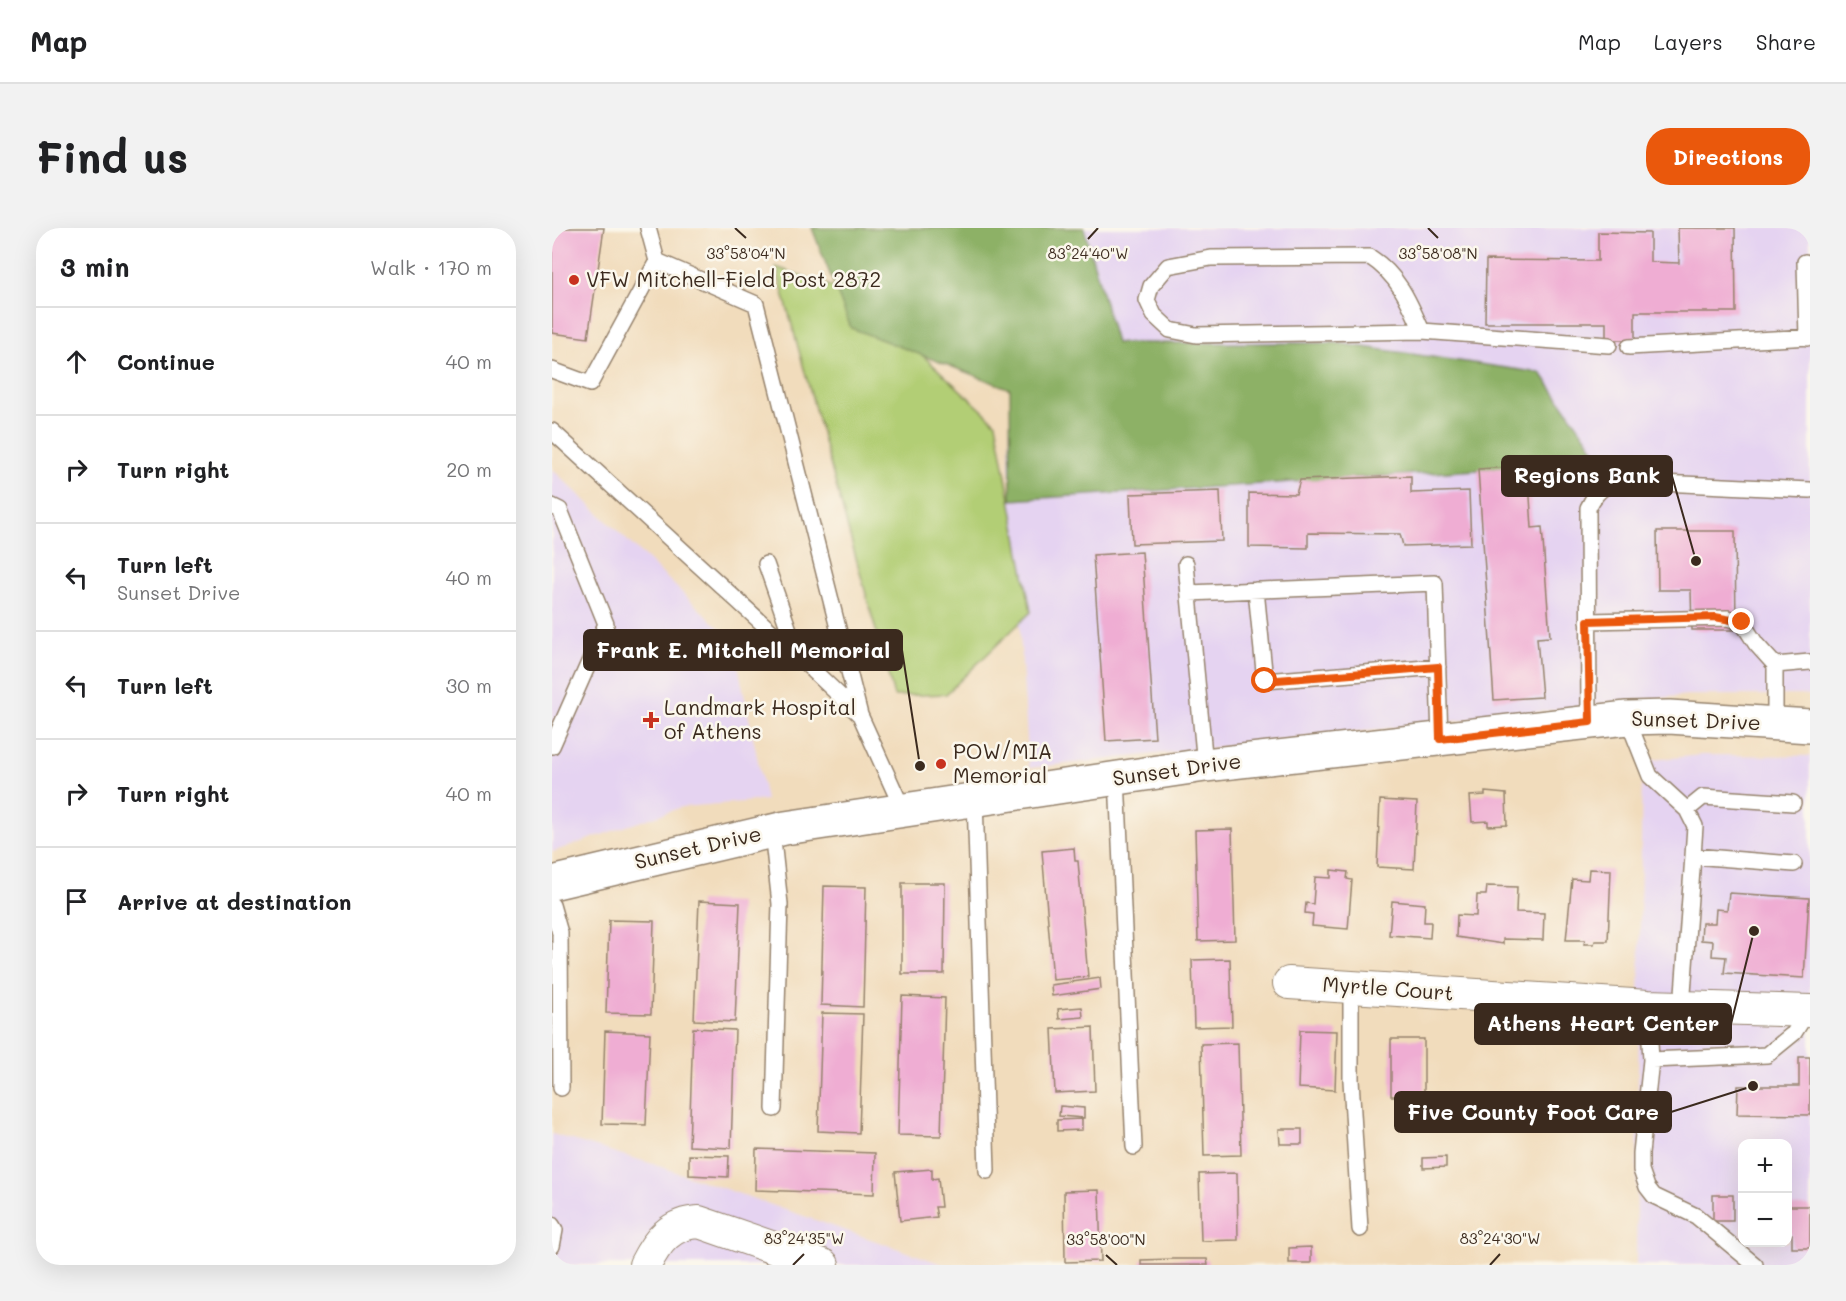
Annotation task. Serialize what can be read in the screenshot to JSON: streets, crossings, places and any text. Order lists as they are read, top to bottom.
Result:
{
  "streets": {
    "street": ["Sunset Drive", "Myrtle Court"]
  },
  "places": {
    "other": [
      "VFW Mitchell-Field Post 2872",
      "Regions Bank",
      "POW/MIA Memorial",
      "Frank E. Mitchell Memorial",
      "Athens Heart Center",
      "Five County Foot Care"
    ],
    "health": ["Landmark Hospital of Athens"]
  },
  "page": {
    "header": "Map",
    "nav": ["Map", "Layers", "Share"],
    "buttons": "Directions",
    "title": "Find us",
    "heading": ["3 min", "Walk · 170 m"],
    "list": [
      ["Continue", "40 m"],
      ["Turn right", "20 m"],
      ["Turn left", "Sunset Drive", "40 m"],
      ["Turn left", "30 m"],
      ["Turn right", "40 m"],
      "Arrive at destination"
    ],
    "map_buttons": ["+", "−"]
  },
  "coordinates": [
    "33°58'04\"N",
    "33°58'08\"N",
    "83°24'40\"W",
    "83°24'35\"W",
    "83°24'30\"W",
    "33°58'00\"N"
  ]
}
